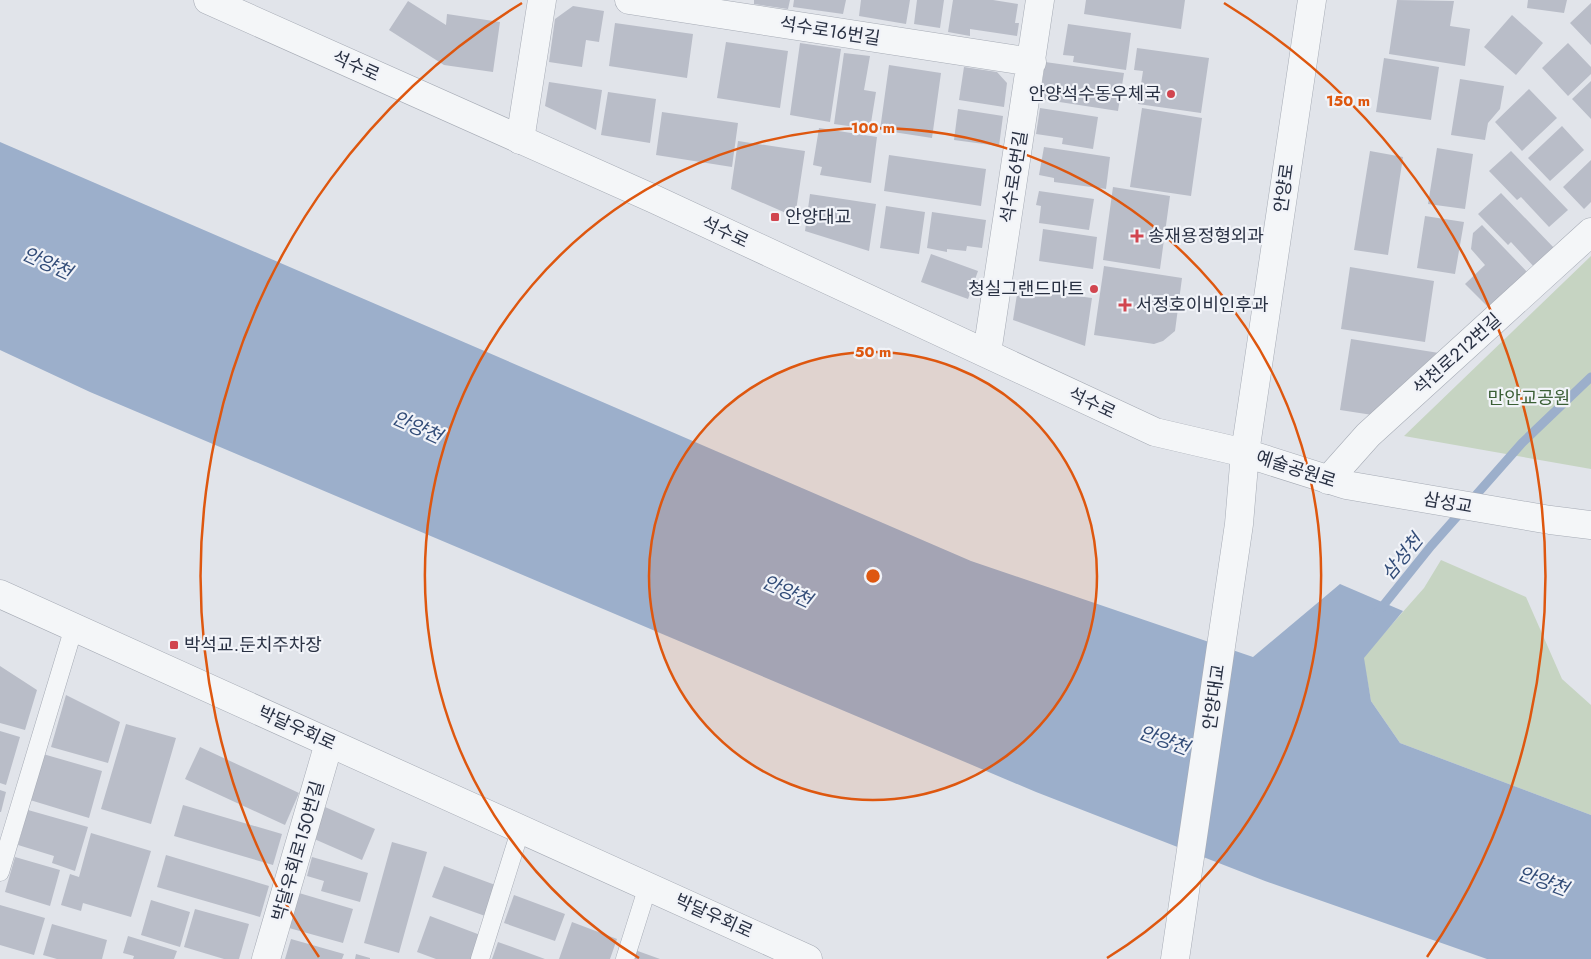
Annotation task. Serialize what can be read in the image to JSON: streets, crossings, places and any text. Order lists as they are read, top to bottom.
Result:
{
  "streets": {
    "street": [
      "석수로16번길",
      "석수로",
      "석수로6번길",
      "안양로",
      "석천로212번길",
      "예술공원로",
      "삼성교",
      "안양대교",
      "박달우회로",
      "박달우회로150번길"
    ]
  },
  "crossings": [
    ["석수로16번길", "석수로6번길"],
    ["석수로", "석수로6번길"],
    ["석수로", "안양로"],
    ["석수로", "예술공원로"],
    ["안양로", "예술공원로"],
    ["안양로", "안양대교"],
    ["석천로212번길", "예술공원로"],
    ["석천로212번길", "삼성교"],
    ["예술공원로", "삼성교"],
    ["박달우회로", "박달우회로150번길"]
  ],
  "water": ["안양천", "삼성천"],
  "parks": ["만안교공원"],
  "places": {
    "other": ["안양석수동우체국", "청실그랜드마트"],
    "transit": ["안양대교", "박석교.둔치주차장"],
    "health": ["송재용정형외과", "서정호이비인후과"]
  },
  "rings": ["150 m", "100 m", "50 m"]
}
